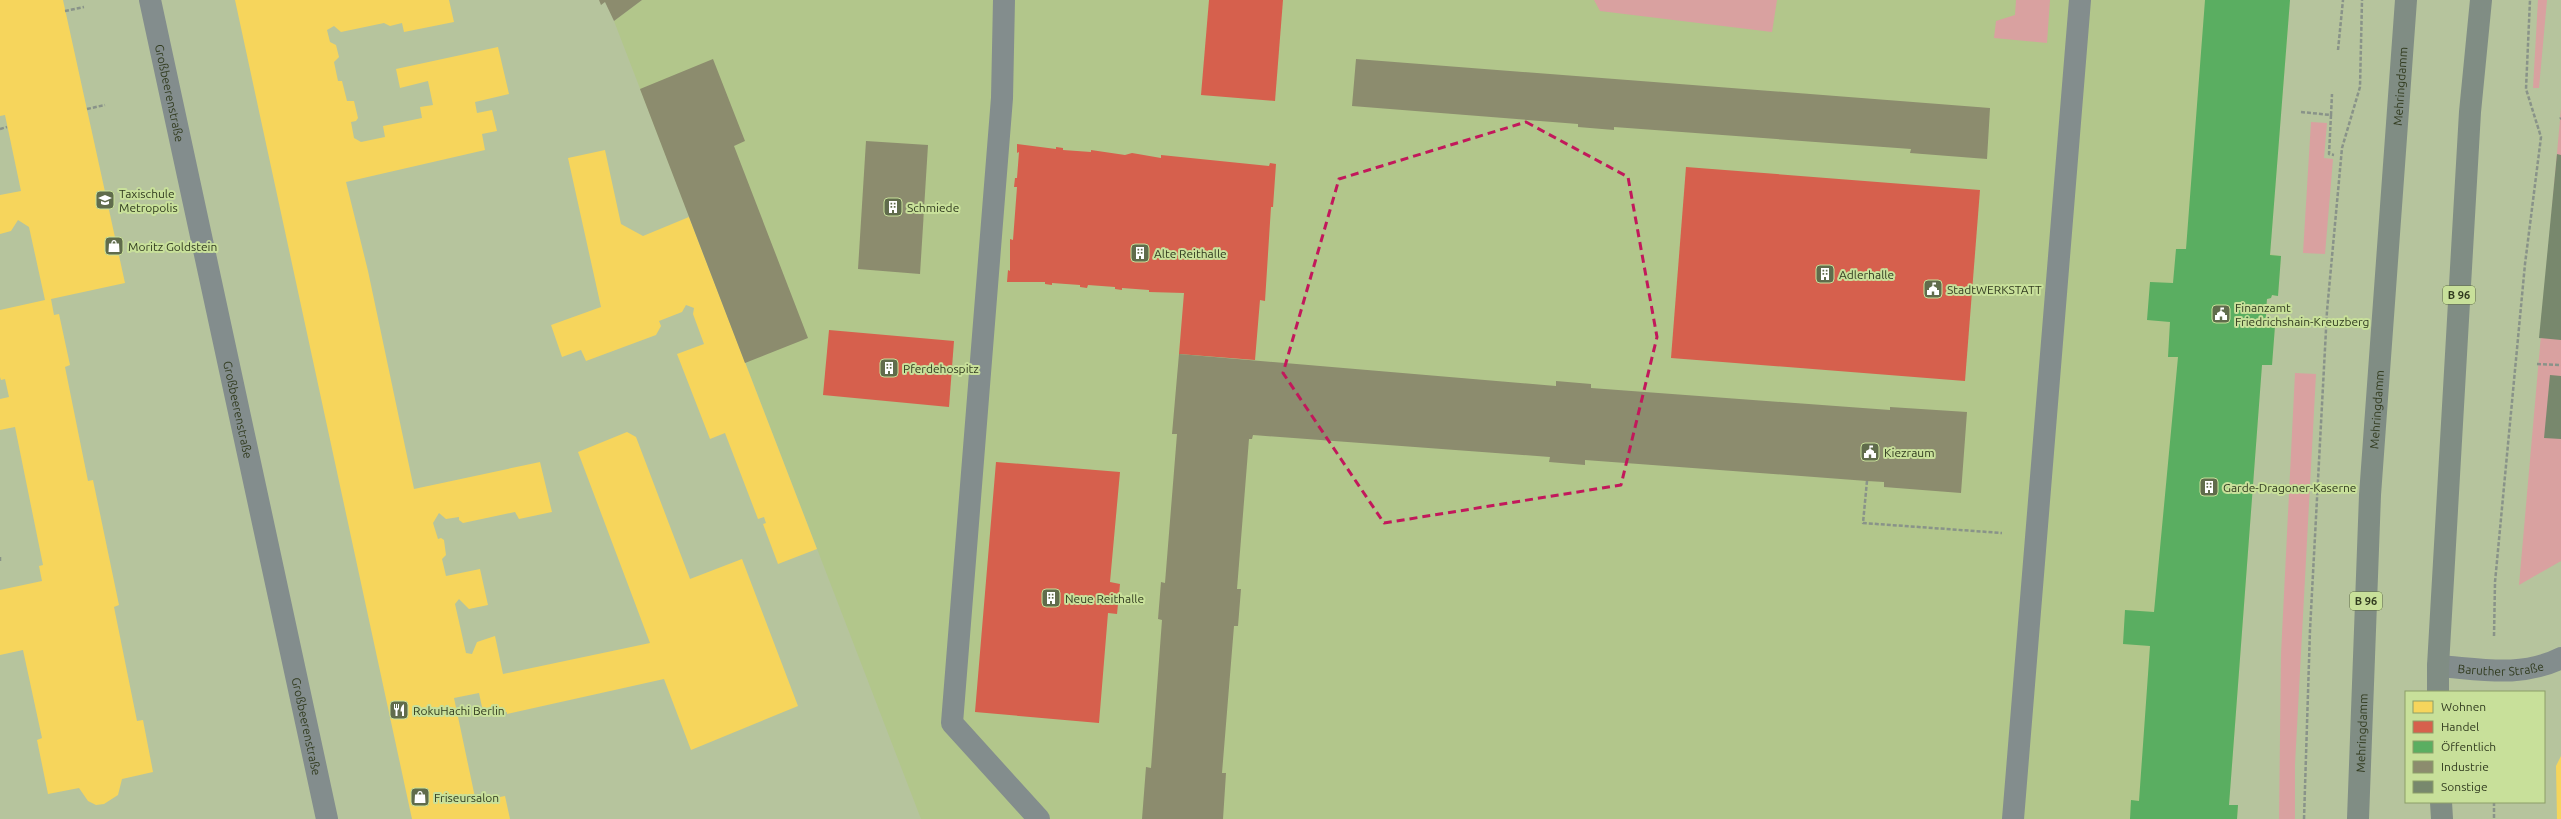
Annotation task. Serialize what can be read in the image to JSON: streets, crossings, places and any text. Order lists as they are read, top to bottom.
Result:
{
  "streets": {
    "main road": ["Mehringdamm", "B 96"],
    "street": ["Großbeerenstraße", "Baruther Straße"]
  },
  "crossings": [
    ["B 96", "Baruther Straße"]
  ],
  "places": {
    "school or university": ["Taxischule Metropolis"],
    "building": [
      "Schmiede",
      "Alte Reithalle",
      "Adlerhalle",
      "Pferdehospitz",
      "Garde-Dragoner-Kaserne",
      "Neue Reithalle"
    ],
    "shop": ["Moritz Goldstein", "Friseursalon"],
    "public building": ["StadtWERKSTATT", "Finanzamt Friedrichshain-Kreuzberg", "Kiezraum"],
    "restaurant": ["RokuHachi Berlin"]
  },
  "legend": [
    "Wohnen",
    "Handel",
    "Öffentlich",
    "Industrie",
    "Sonstige"
  ]
}
